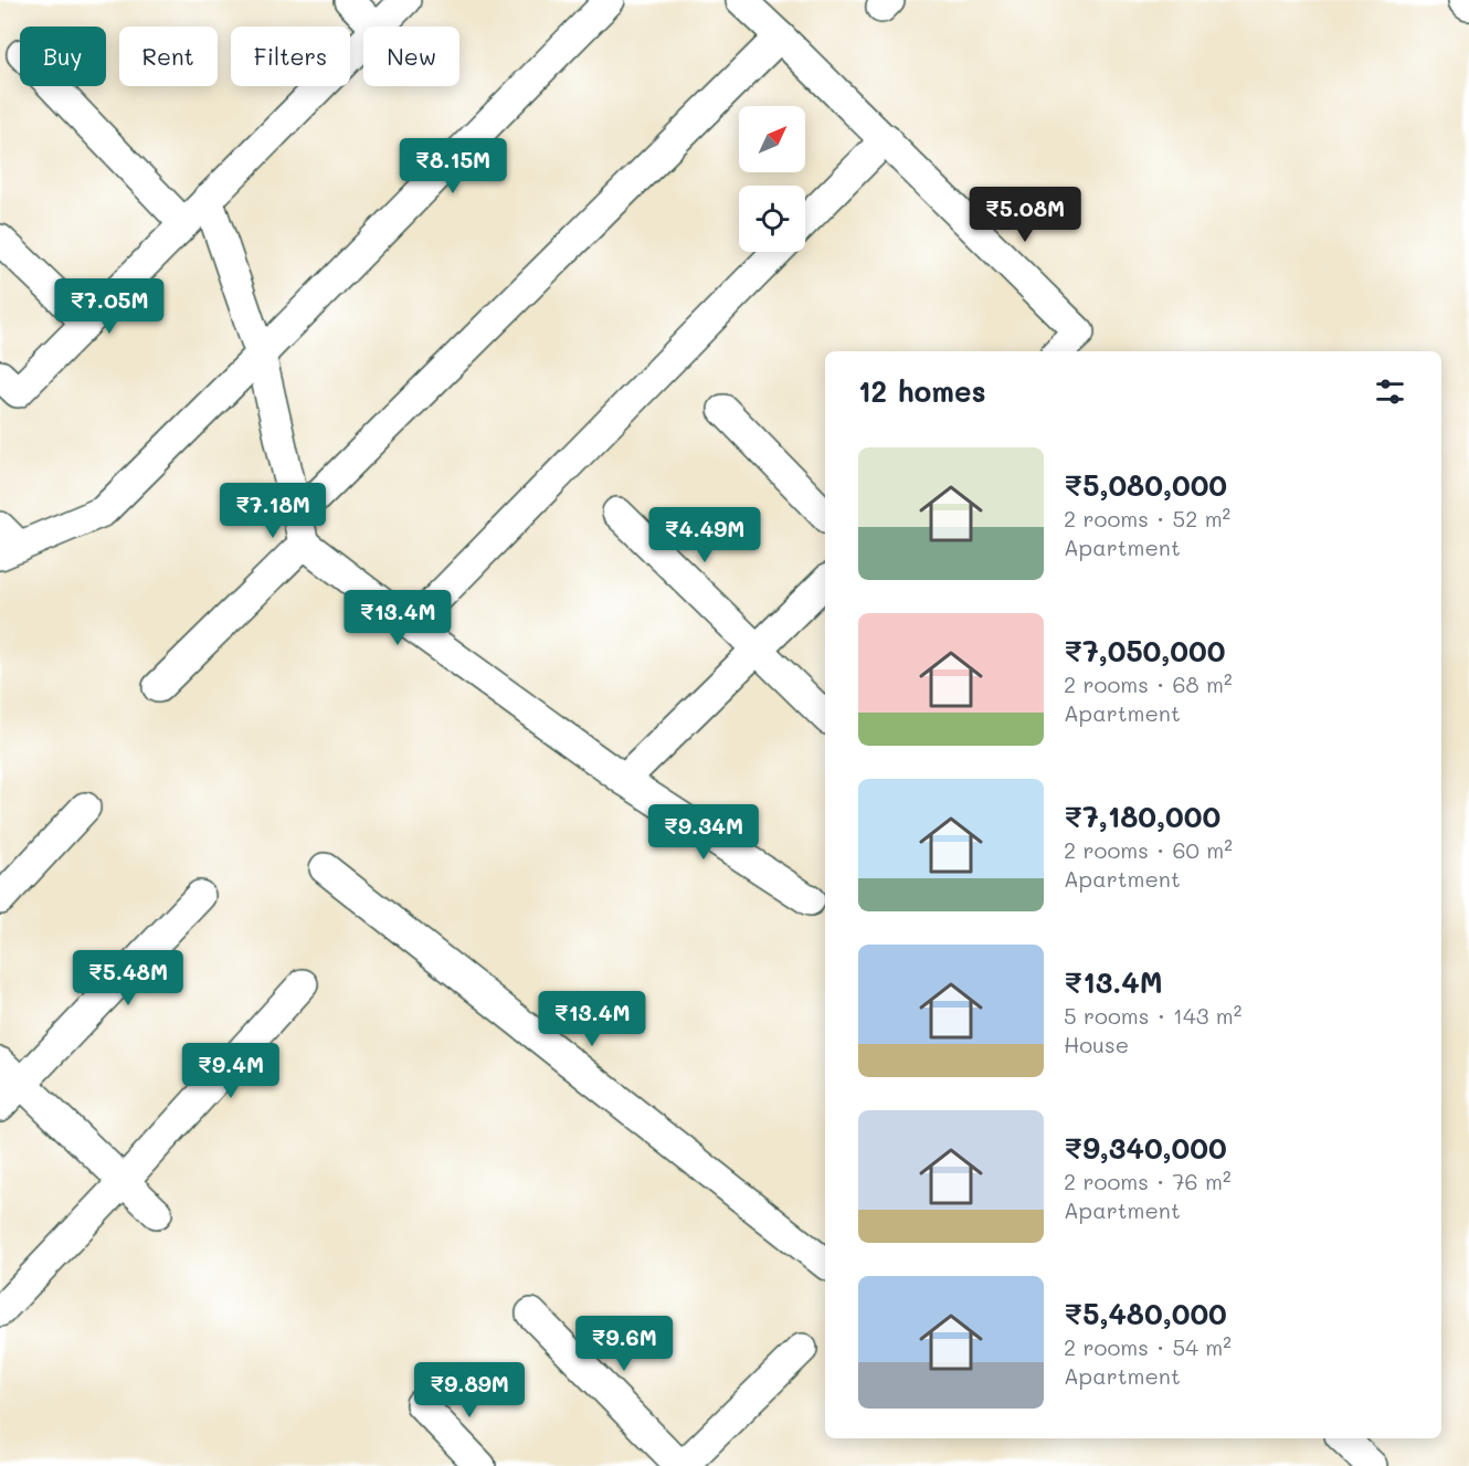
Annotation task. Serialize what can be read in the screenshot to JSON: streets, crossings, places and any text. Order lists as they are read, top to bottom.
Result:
{
  "north": "top right",
  "page": {
    "chip": [
      "Buy",
      "Rent",
      "Filters",
      "New"
    ],
    "price": [
      "₹8.15M",
      "₹5.08M",
      "₹7.05M",
      "₹7.18M",
      "₹4.49M",
      "₹13.4M",
      "₹9.34M",
      "₹5.48M",
      "₹13.4M",
      "₹9.4M",
      "₹9.6M",
      "₹9.89M"
    ],
    "heading": "12 homes",
    "list": [
      {
        "name": "₹5,080,000",
        "note": "2 rooms · 52 m² · Apartment"
      },
      {
        "name": "₹7,050,000",
        "note": "2 rooms · 68 m² · Apartment"
      },
      {
        "name": "₹7,180,000",
        "note": "2 rooms · 60 m² · Apartment"
      },
      {
        "name": "₹13.4M",
        "note": "5 rooms · 143 m² · House"
      },
      {
        "name": "₹9,340,000",
        "note": "2 rooms · 76 m² · Apartment"
      },
      {
        "name": "₹5,480,000",
        "note": "2 rooms · 54 m² · Apartment"
      }
    ]
  }
}
